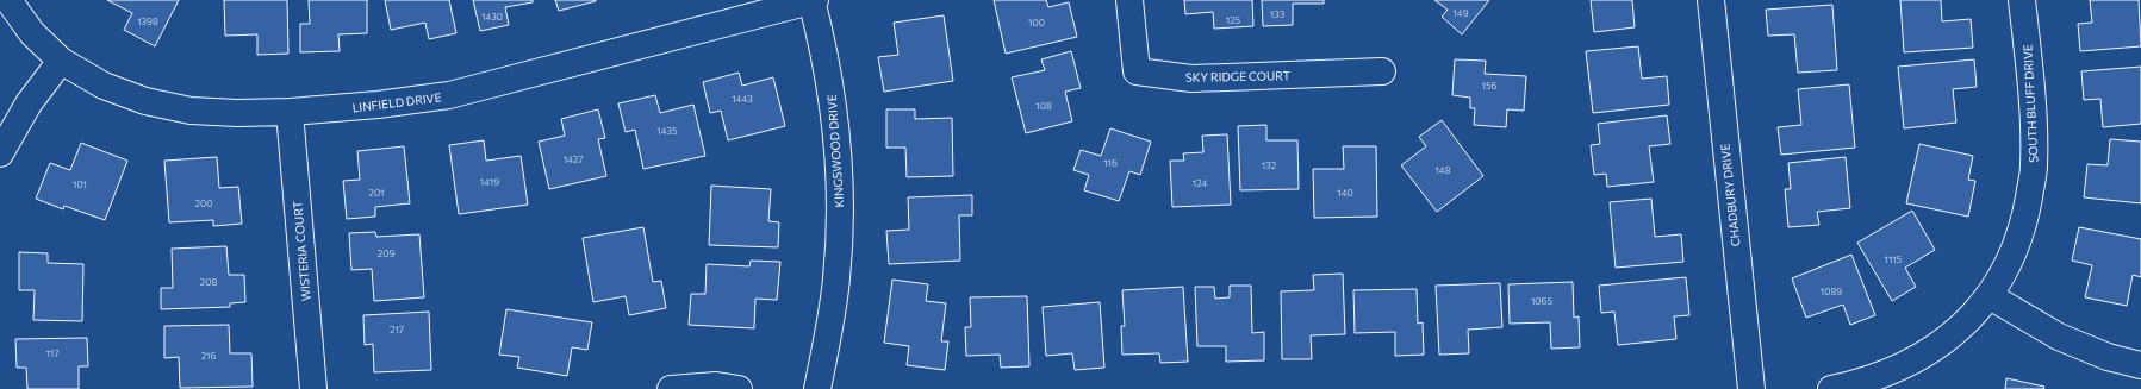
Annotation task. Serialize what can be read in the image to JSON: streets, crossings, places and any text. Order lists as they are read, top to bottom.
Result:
{
  "streets": {
    "street": [
      "SKY RIDGE COURT",
      "LINFIELD DRIVE",
      "SOUTH BLUFF DRIVE",
      "KINGSWOOD DRIVE",
      "CHADBURY DRIVE",
      "WISTERIA COURT"
    ]
  },
  "crossings": [
    ["LINFIELD DRIVE", "KINGSWOOD DRIVE"],
    ["LINFIELD DRIVE", "WISTERIA COURT"]
  ],
  "house_numbers": [
    "149",
    "133",
    "1430",
    "125",
    "1398",
    "100",
    "156",
    "1443",
    "108",
    "1435",
    "1427",
    "116",
    "132",
    "148",
    "1419",
    "124",
    "101",
    "201",
    "140",
    "200",
    "209",
    "1115",
    "208",
    "1089",
    "1065",
    "217",
    "117",
    "216"
  ]
}
